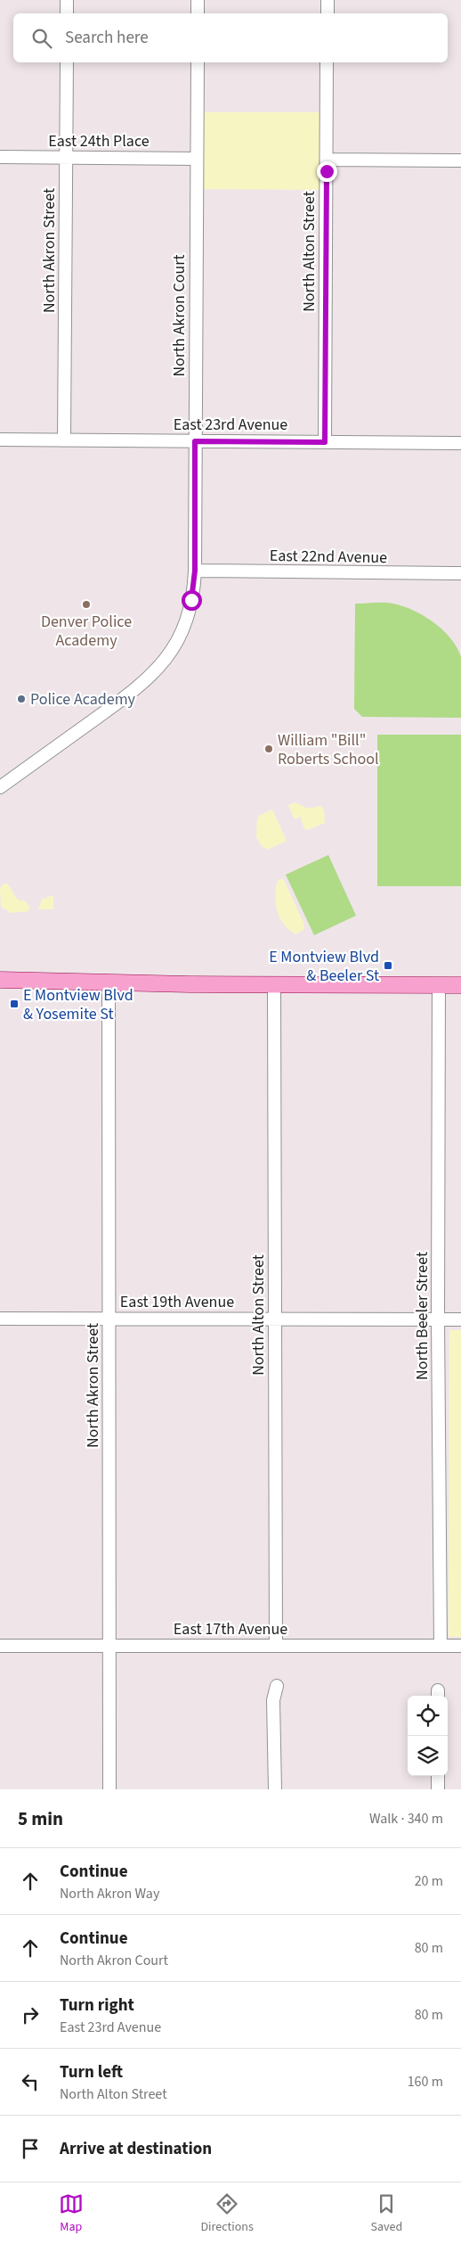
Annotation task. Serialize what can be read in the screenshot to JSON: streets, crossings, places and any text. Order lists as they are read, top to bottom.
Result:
{
  "streets": {
    "street": [
      "East 24th Place",
      "North Akron Street",
      "North Alton Street",
      "North Akron Court",
      "East 23rd Avenue",
      "East 22nd Avenue",
      "East 19th Avenue",
      "North Beeler Street",
      "East 17th Avenue"
    ]
  },
  "crossings": [
    ["East 24th Place", "North Akron Street"],
    ["East 24th Place", "North Akron Court"],
    ["North Akron Street", "East 23rd Avenue"],
    ["North Akron Street", "East 19th Avenue"],
    ["North Akron Street", "East 17th Avenue"],
    ["North Alton Street", "East 23rd Avenue"],
    ["North Alton Street", "East 19th Avenue"],
    ["North Alton Street", "East 17th Avenue"],
    ["North Akron Court", "East 23rd Avenue"],
    ["North Akron Court", "East 22nd Avenue"],
    ["East 19th Avenue", "North Beeler Street"],
    ["North Beeler Street", "East 17th Avenue"]
  ],
  "places": {
    "other": ["Denver Police Academy", "Police Academy", "William \"Bill\" Roberts School"],
    "transit": ["E Montview Blvd & Beeler St", "E Montview Blvd & Yosemite St"]
  },
  "page": {
    "search": "Search here",
    "heading": ["5 min", "Walk · 340 m"],
    "list": [
      ["Continue", "North Akron Way", "20 m"],
      ["Continue", "North Akron Court", "80 m"],
      ["Turn right", "East 23rd Avenue", "80 m"],
      ["Turn left", "North Alton Street", "160 m"],
      "Arrive at destination"
    ],
    "nav": ["Map", "Directions", "Saved"]
  }
}
